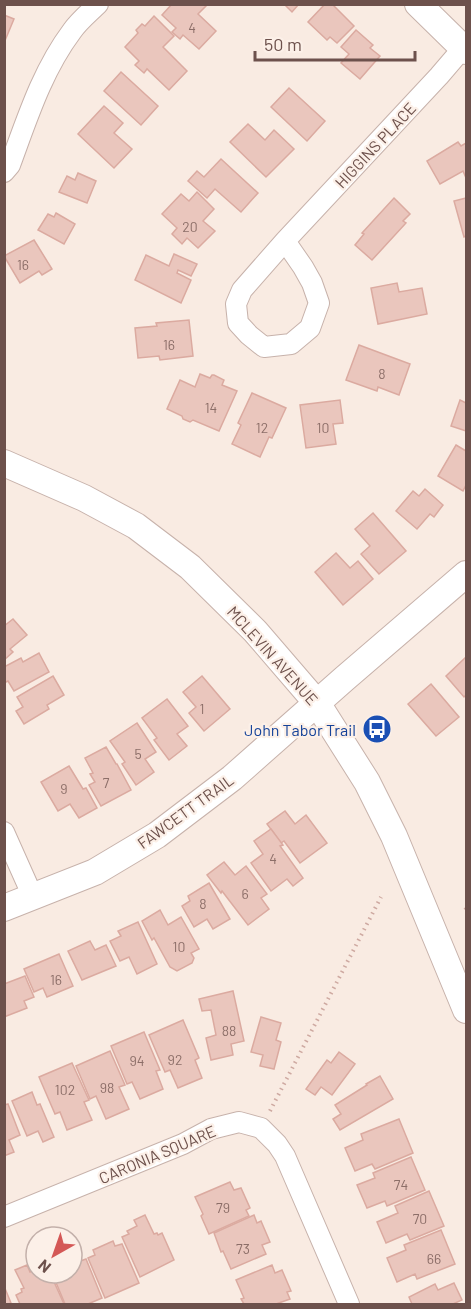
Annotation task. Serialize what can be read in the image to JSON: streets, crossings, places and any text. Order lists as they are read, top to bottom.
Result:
{
  "streets": {
    "street": [
      "HIGGINS PLACE",
      "MCLEVIN AVENUE",
      "FAWCETT TRAIL",
      "CARONIA SQUARE"
    ]
  },
  "crossings": [
    ["MCLEVIN AVENUE", "FAWCETT TRAIL"]
  ],
  "places": {
    "bus stop": ["John Tabor Trail"]
  },
  "house_numbers": [
    "4",
    "20",
    "16",
    "16",
    "8",
    "14",
    "12",
    "10",
    "1",
    "5",
    "7",
    "9",
    "4",
    "6",
    "8",
    "10",
    "16",
    "88",
    "92",
    "94",
    "98",
    "102",
    "74",
    "79",
    "70",
    "73",
    "66"
  ],
  "scale_bar": "50 m",
  "north": "bottom left"
}
